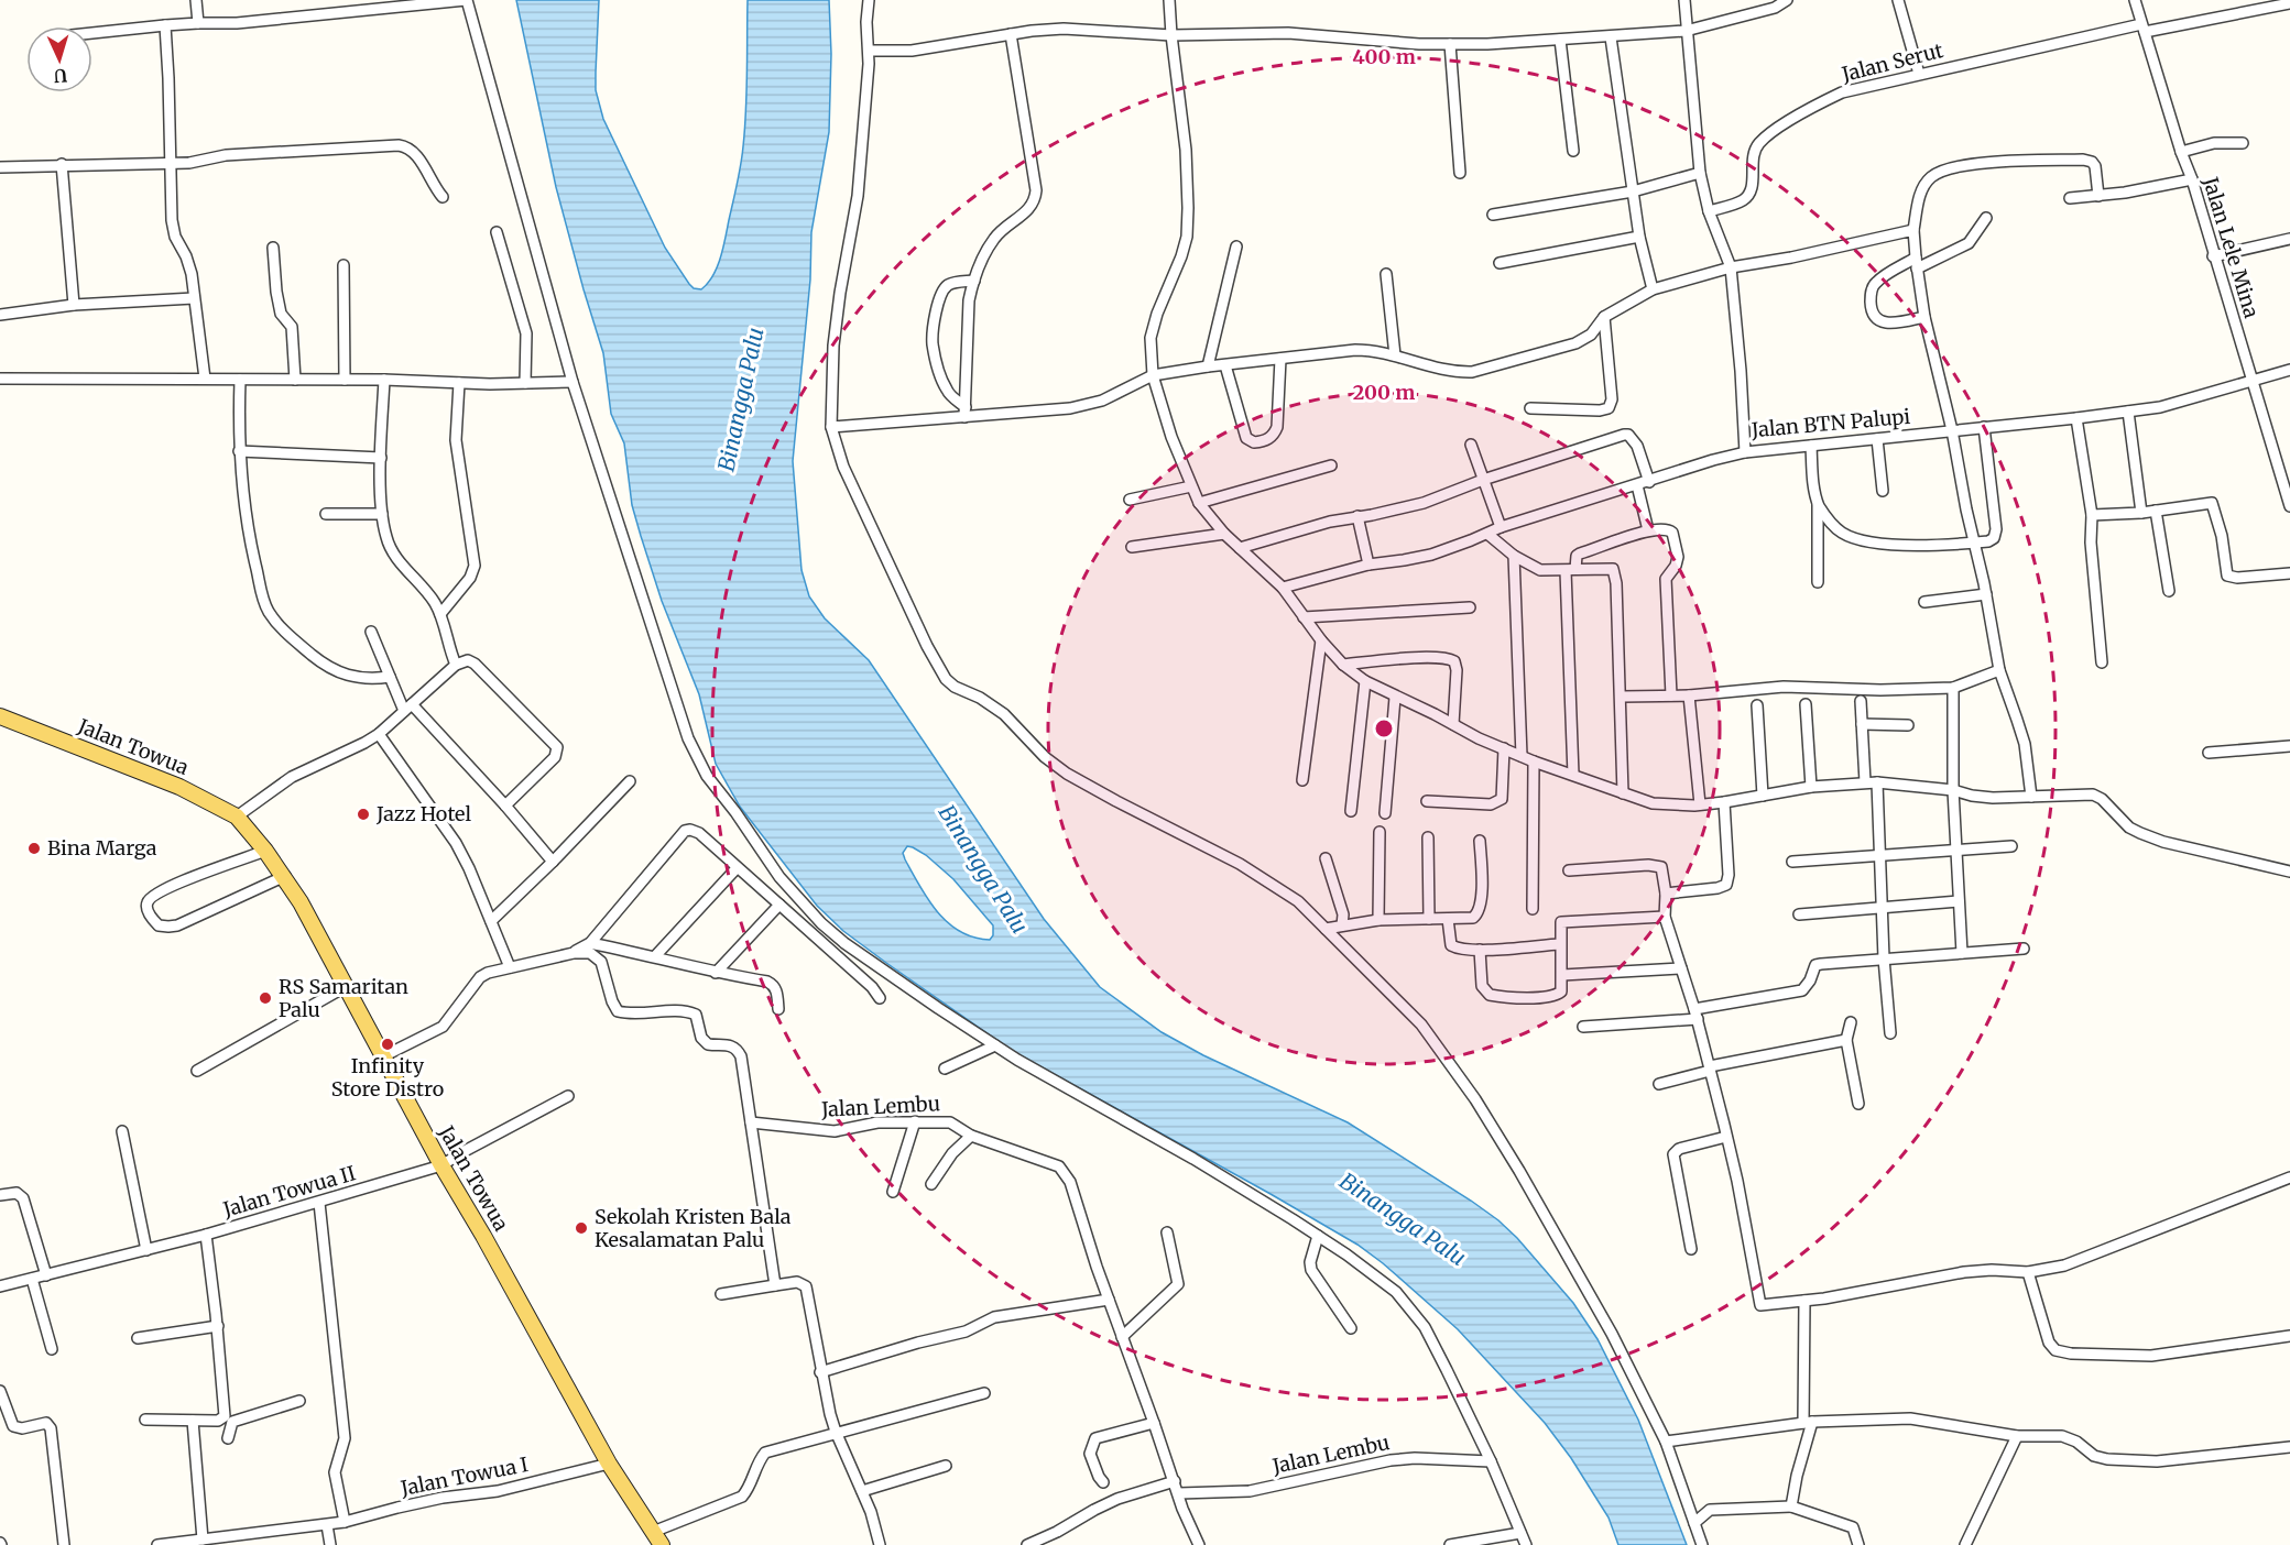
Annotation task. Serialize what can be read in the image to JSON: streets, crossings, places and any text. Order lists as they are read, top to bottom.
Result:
{
  "streets": {
    "main road": ["Jalan Towua"],
    "street": [
      "Jalan Serut",
      "Jalan Lele Mina",
      "Jalan BTN Palupi",
      "Jalan Lembu",
      "Jalan Towua II",
      "Jalan Towua I"
    ]
  },
  "crossings": [
    ["Jalan Serut", "Jalan Lele Mina"],
    ["Jalan Serut", "Jalan BTN Palupi"],
    ["Jalan Lele Mina", "Jalan BTN Palupi"],
    ["Jalan Towua", "Jalan Towua II"],
    ["Jalan Towua", "Jalan Towua I"]
  ],
  "water": ["Binangga Palu"],
  "places": [
    "Jazz Hotel",
    "Bina Marga",
    "RS Samaritan Palu",
    "Infinity Store Distro",
    "Sekolah Kristen Bala Kesalamatan Palu"
  ],
  "north": "bottom",
  "rings": ["400 m", "200 m"]
}
